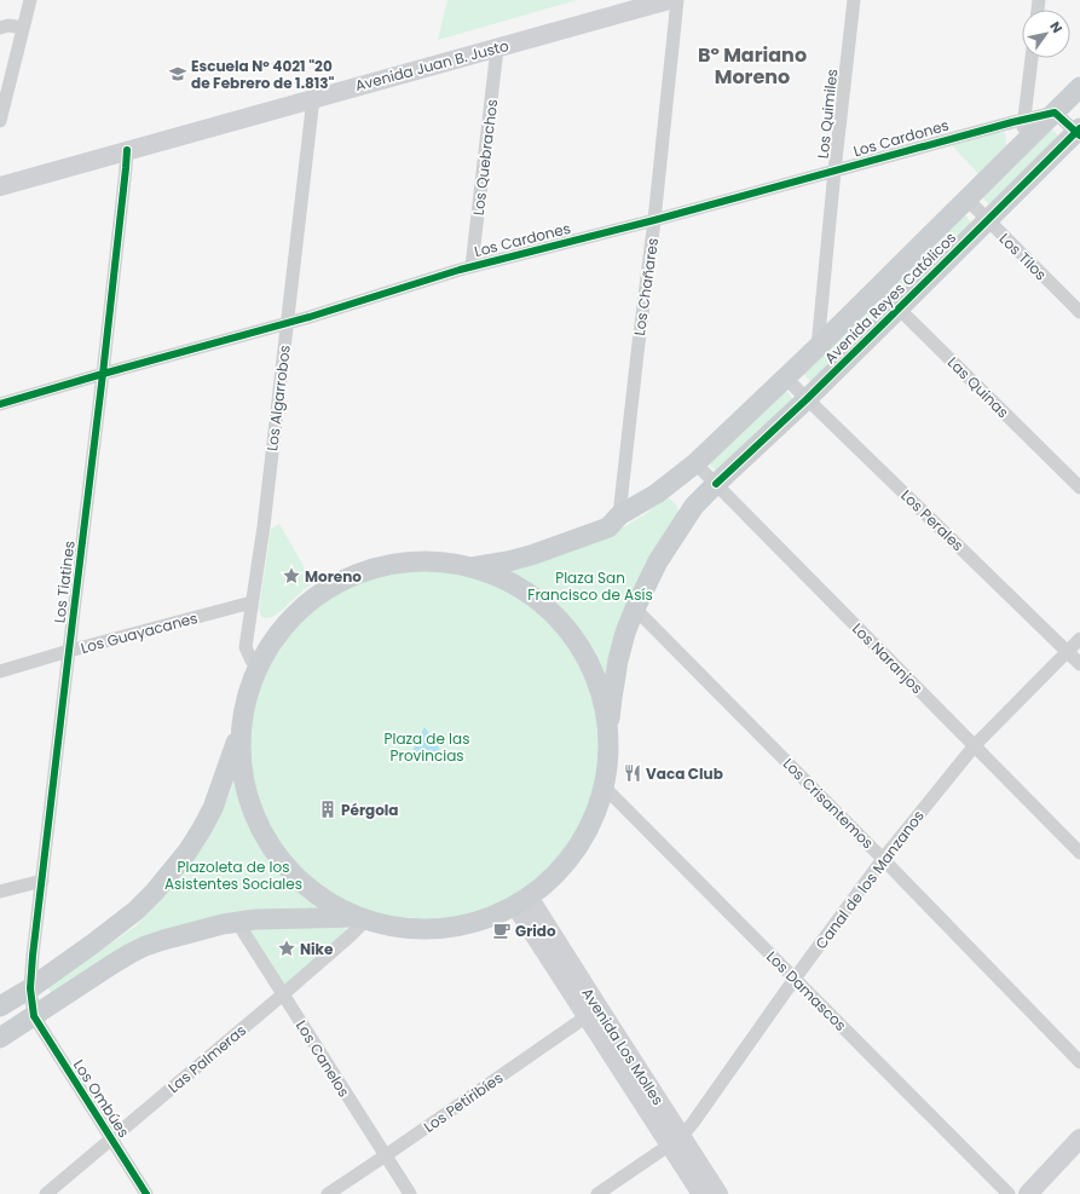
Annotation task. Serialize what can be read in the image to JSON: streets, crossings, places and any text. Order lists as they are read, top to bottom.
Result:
{
  "streets": {
    "main road": ["Avenida Reyes Católicos"],
    "street": [
      "Avenida Juan B. Justo",
      "Los Quimiles",
      "Los Cardones",
      "Los Quebrachos",
      "Los Tilos",
      "Los Chañares",
      "Las Quinas",
      "Los Algarrobos",
      "Los Perales",
      "Los Tiatines",
      "Los Guayacanes",
      "Los Naranjos",
      "Los Crisantemos",
      "Canal de los Manzanos",
      "Los Damascos",
      "Avenida Los Molles",
      "Las Palmeras",
      "Los Canelos",
      "Los Ombúes",
      "Los Petiribíes"
    ]
  },
  "crossings": [
    ["Avenida Juan B. Justo", "Los Quebrachos"],
    ["Avenida Juan B. Justo", "Los Algarrobos"],
    ["Avenida Juan B. Justo", "Los Tiatines"],
    ["Los Quimiles", "Los Cardones"],
    ["Los Quimiles", "Avenida Reyes Católicos"],
    ["Los Cardones", "Los Quebrachos"],
    ["Los Cardones", "Los Chañares"],
    ["Los Cardones", "Avenida Reyes Católicos"],
    ["Los Cardones", "Los Algarrobos"],
    ["Los Cardones", "Los Tiatines"],
    ["Los Tilos", "Avenida Reyes Católicos"],
    ["Los Chañares", "Avenida Reyes Católicos"],
    ["Avenida Reyes Católicos", "Las Quinas"],
    ["Avenida Reyes Católicos", "Los Algarrobos"],
    ["Avenida Reyes Católicos", "Los Perales"],
    ["Avenida Reyes Católicos", "Los Naranjos"],
    ["Avenida Reyes Católicos", "Los Crisantemos"],
    ["Avenida Reyes Católicos", "Los Damascos"],
    ["Avenida Reyes Católicos", "Avenida Los Molles"],
    ["Avenida Reyes Católicos", "Las Palmeras"],
    ["Los Algarrobos", "Los Guayacanes"],
    ["Los Perales", "Canal de los Manzanos"],
    ["Los Tiatines", "Los Guayacanes"],
    ["Los Tiatines", "Los Ombúes"],
    ["Los Naranjos", "Canal de los Manzanos"],
    ["Los Crisantemos", "Canal de los Manzanos"],
    ["Canal de los Manzanos", "Los Damascos"],
    ["Canal de los Manzanos", "Avenida Los Molles"],
    ["Avenida Los Molles", "Los Petiribíes"],
    ["Las Palmeras", "Los Canelos"],
    ["Las Palmeras", "Los Ombúes"],
    ["Los Canelos", "Los Petiribíes"]
  ],
  "districts": ["Bº Mariano Moreno"],
  "parks": ["Plaza San Francisco de Asís", "Plaza de las Provincias", "Plazoleta de los Asistentes Sociales"],
  "places": {
    "school or university": ["Escuela N° 4021 \"20 de Febrero de 1.813\""],
    "place": ["Moreno", "Nike"],
    "restaurant": ["Vaca Club"],
    "building": ["Pérgola"],
    "cafe": ["Grido"]
  },
  "north": "top right"
}
